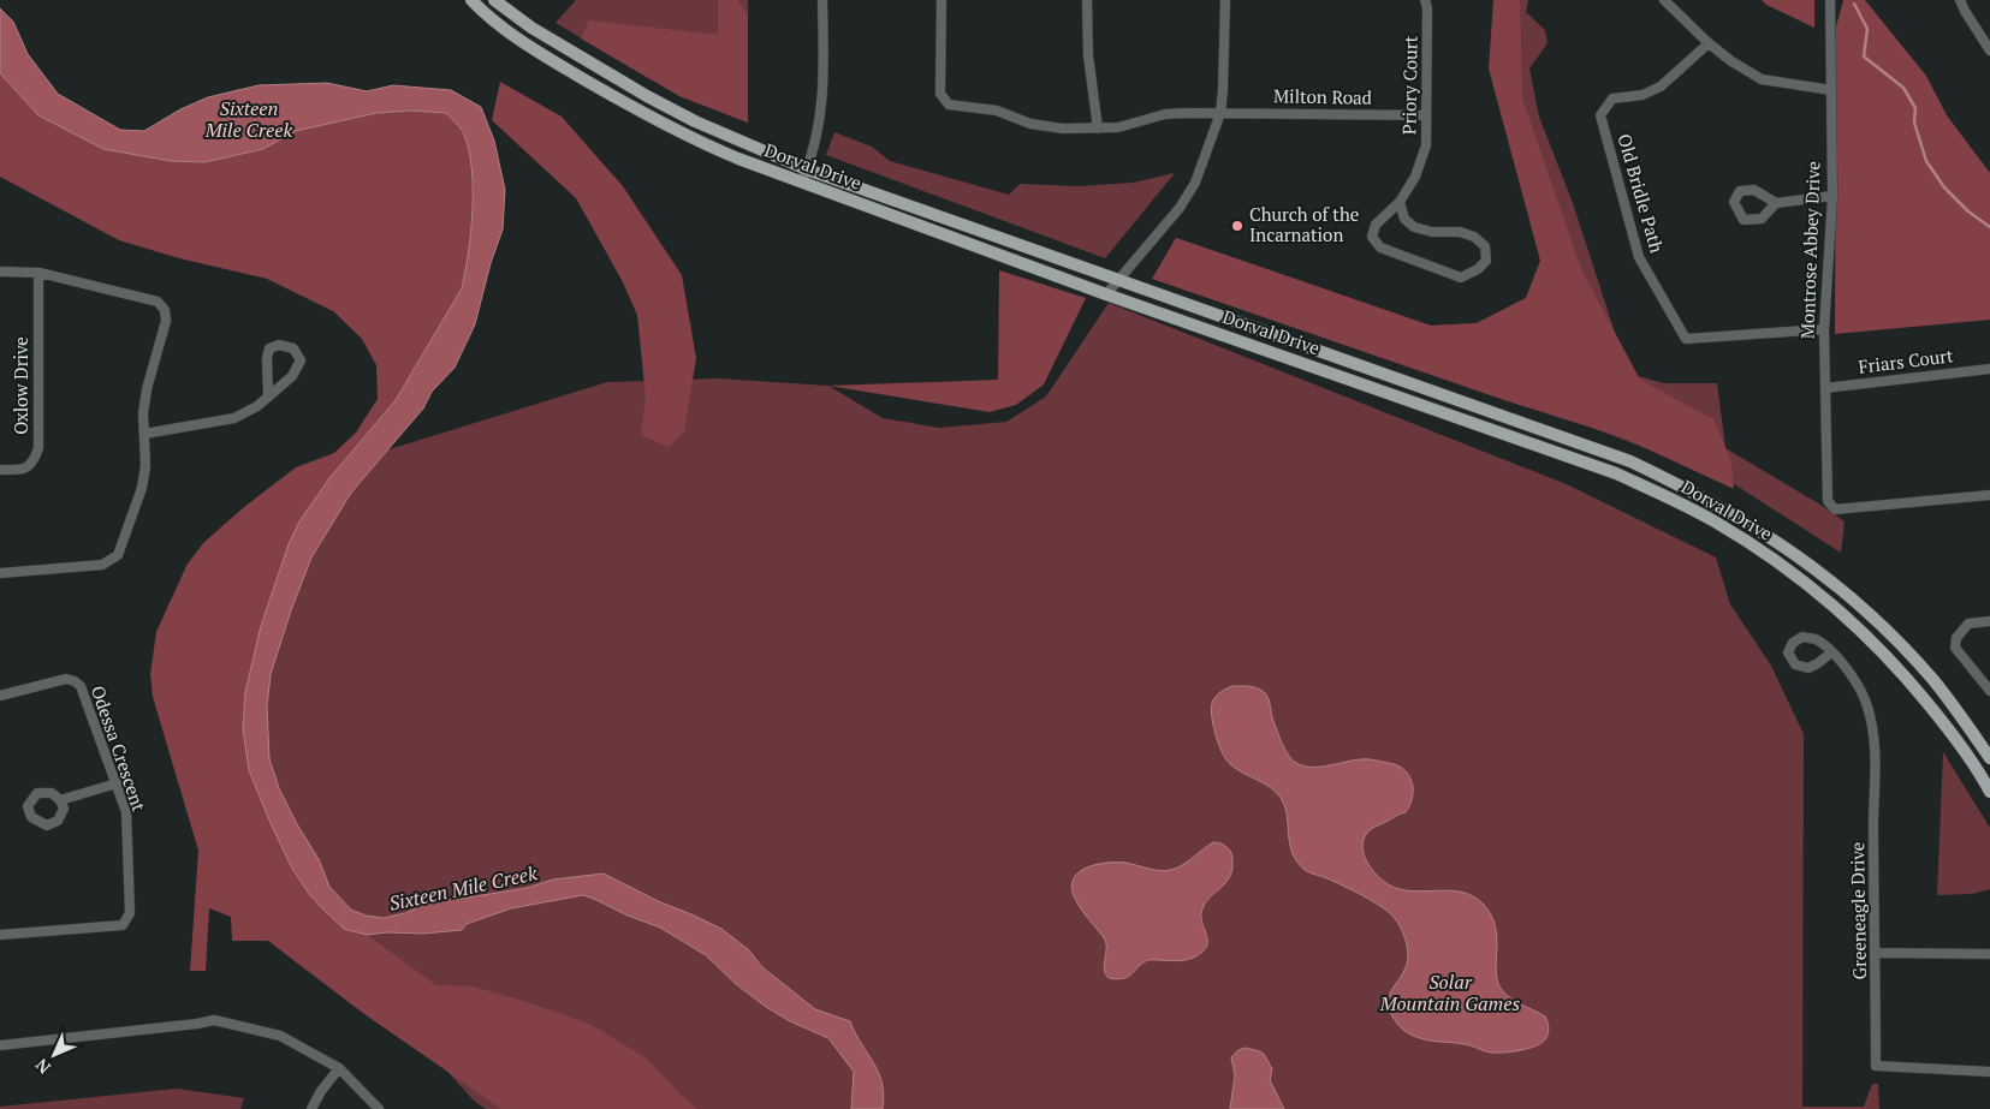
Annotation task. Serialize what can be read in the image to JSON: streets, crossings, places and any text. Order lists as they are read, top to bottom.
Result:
{
  "streets": {
    "main road": ["Dorval Drive"],
    "street": [
      "Priory Court",
      "Milton Road",
      "Old Bridle Path",
      "Montrose Abbey Drive",
      "Friars Court",
      "Oxlow Drive",
      "Odessa Crescent",
      "Greeneagle Drive"
    ]
  },
  "crossings": [
    ["Priory Court", "Milton Road"],
    ["Old Bridle Path", "Montrose Abbey Drive"],
    ["Montrose Abbey Drive", "Friars Court"]
  ],
  "water": ["Sixteen Mile Creek", "Solar Mountain Games"],
  "places": ["Church of the Incarnation"],
  "north": "bottom left"
}
